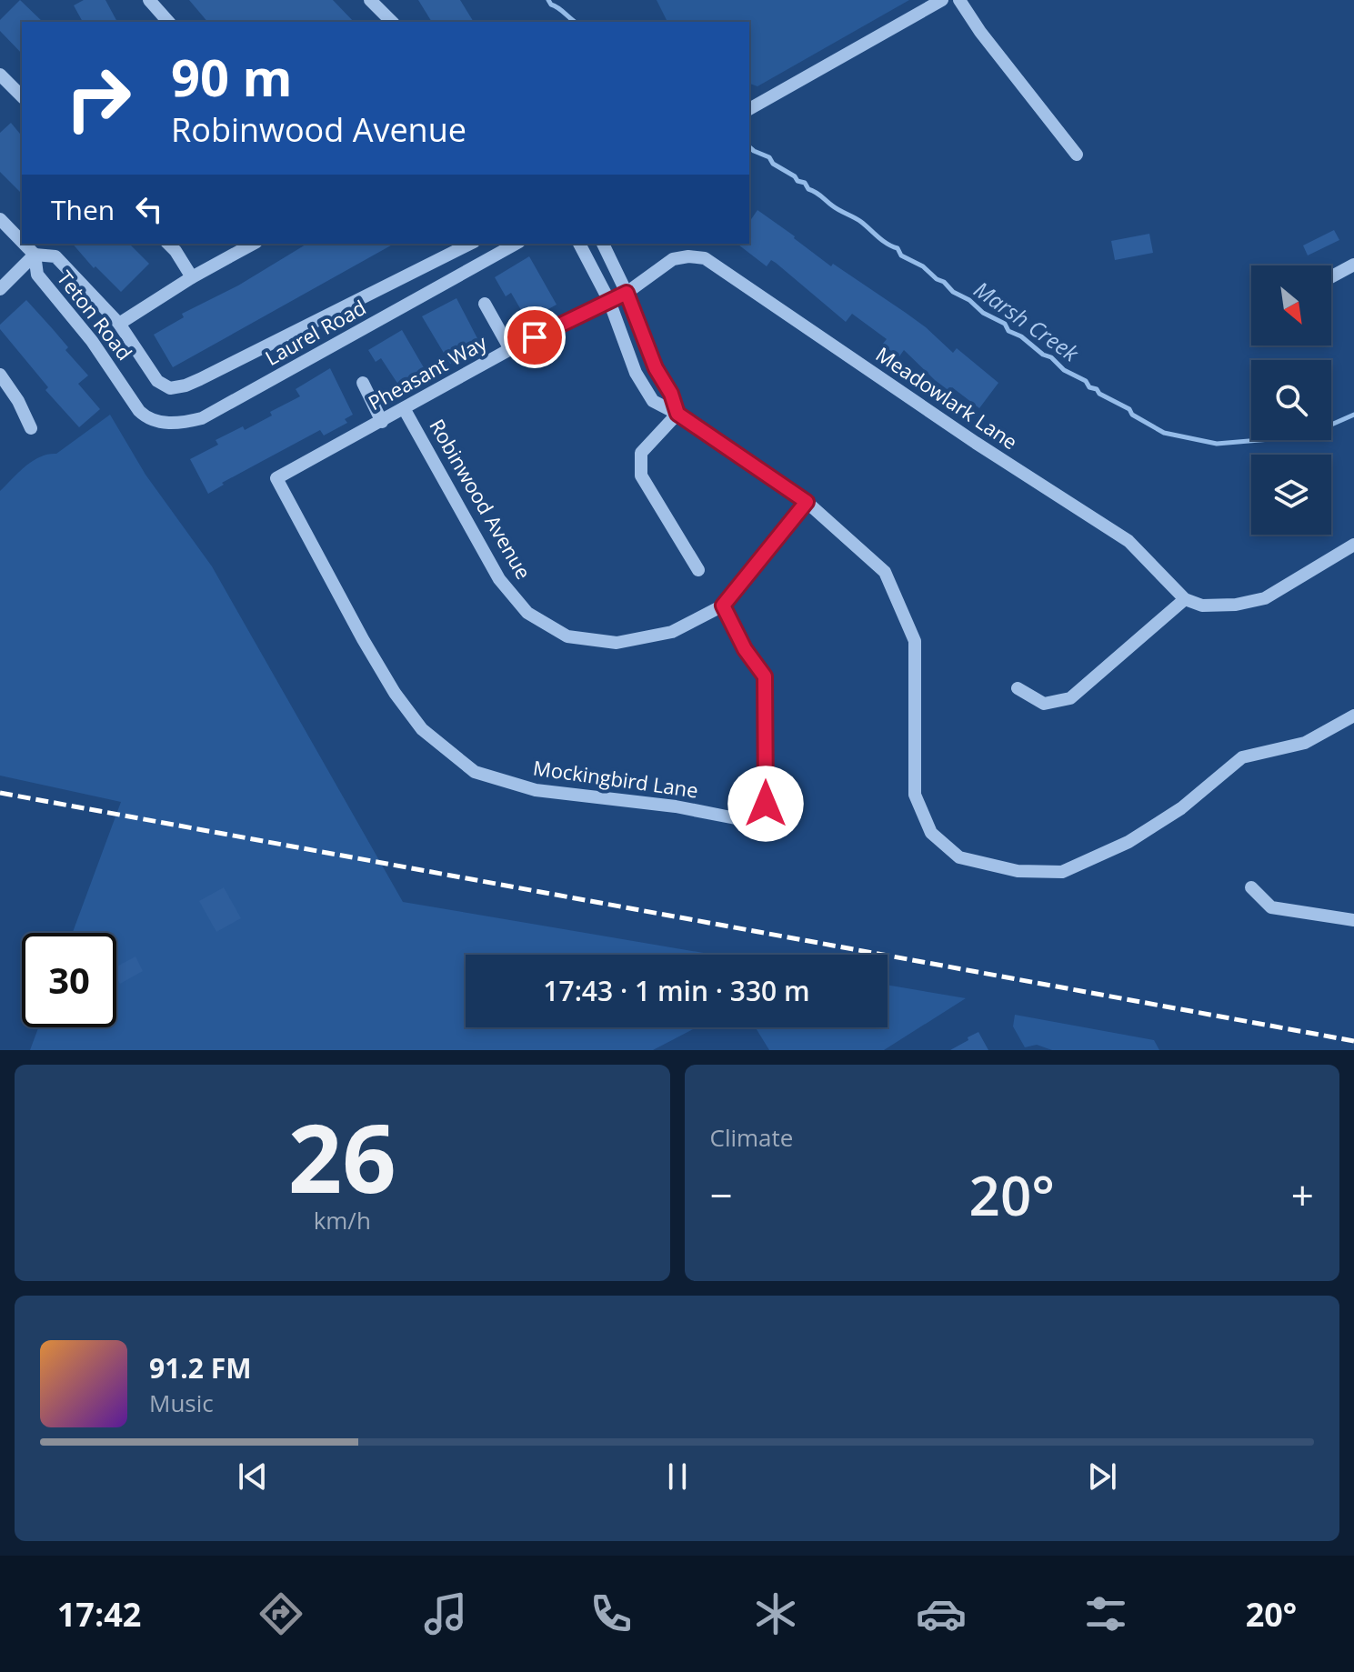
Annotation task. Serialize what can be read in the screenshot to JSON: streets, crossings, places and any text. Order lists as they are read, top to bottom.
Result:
{
  "streets": {
    "street": [
      "Teton Road",
      "Laurel Road",
      "Pheasant Way",
      "Meadowlark Lane",
      "Robinwood Avenue",
      "Mockingbird Lane"
    ]
  },
  "crossings": [
    ["Teton Road", "Laurel Road"],
    ["Pheasant Way", "Meadowlark Lane"],
    ["Pheasant Way", "Robinwood Avenue"],
    ["Pheasant Way", "Mockingbird Lane"],
    ["Robinwood Avenue", "Mockingbird Lane"]
  ],
  "water": ["Marsh Creek"],
  "north": "bottom right",
  "page": {
    "turn": ["90 m", "Robinwood Avenue"],
    "then": "Then",
    "limit": "30",
    "trip": "17:43 · 1 min · 330 m",
    "tile": [
      ["26", "km/h"],
      "Climate"
    ],
    "heat": ["−", "20°", "+"],
    "song": ["91.2 FM", "Music"],
    "tabs": ["17:42", "20°"]
  }
}
